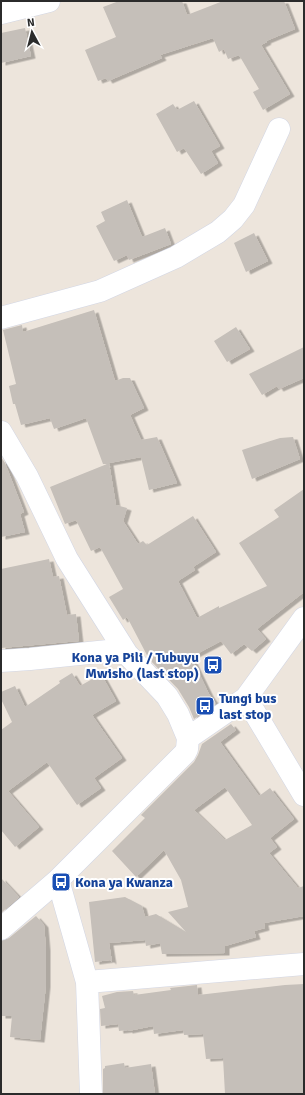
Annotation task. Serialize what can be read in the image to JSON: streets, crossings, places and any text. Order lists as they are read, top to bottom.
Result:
{
  "places": {
    "bus stop": ["Kona ya Pili / Tubuyu Mwisho (last stop)", "Tungi bus last stop", "Kona ya Kwanza"]
  },
  "north": "top"
}
